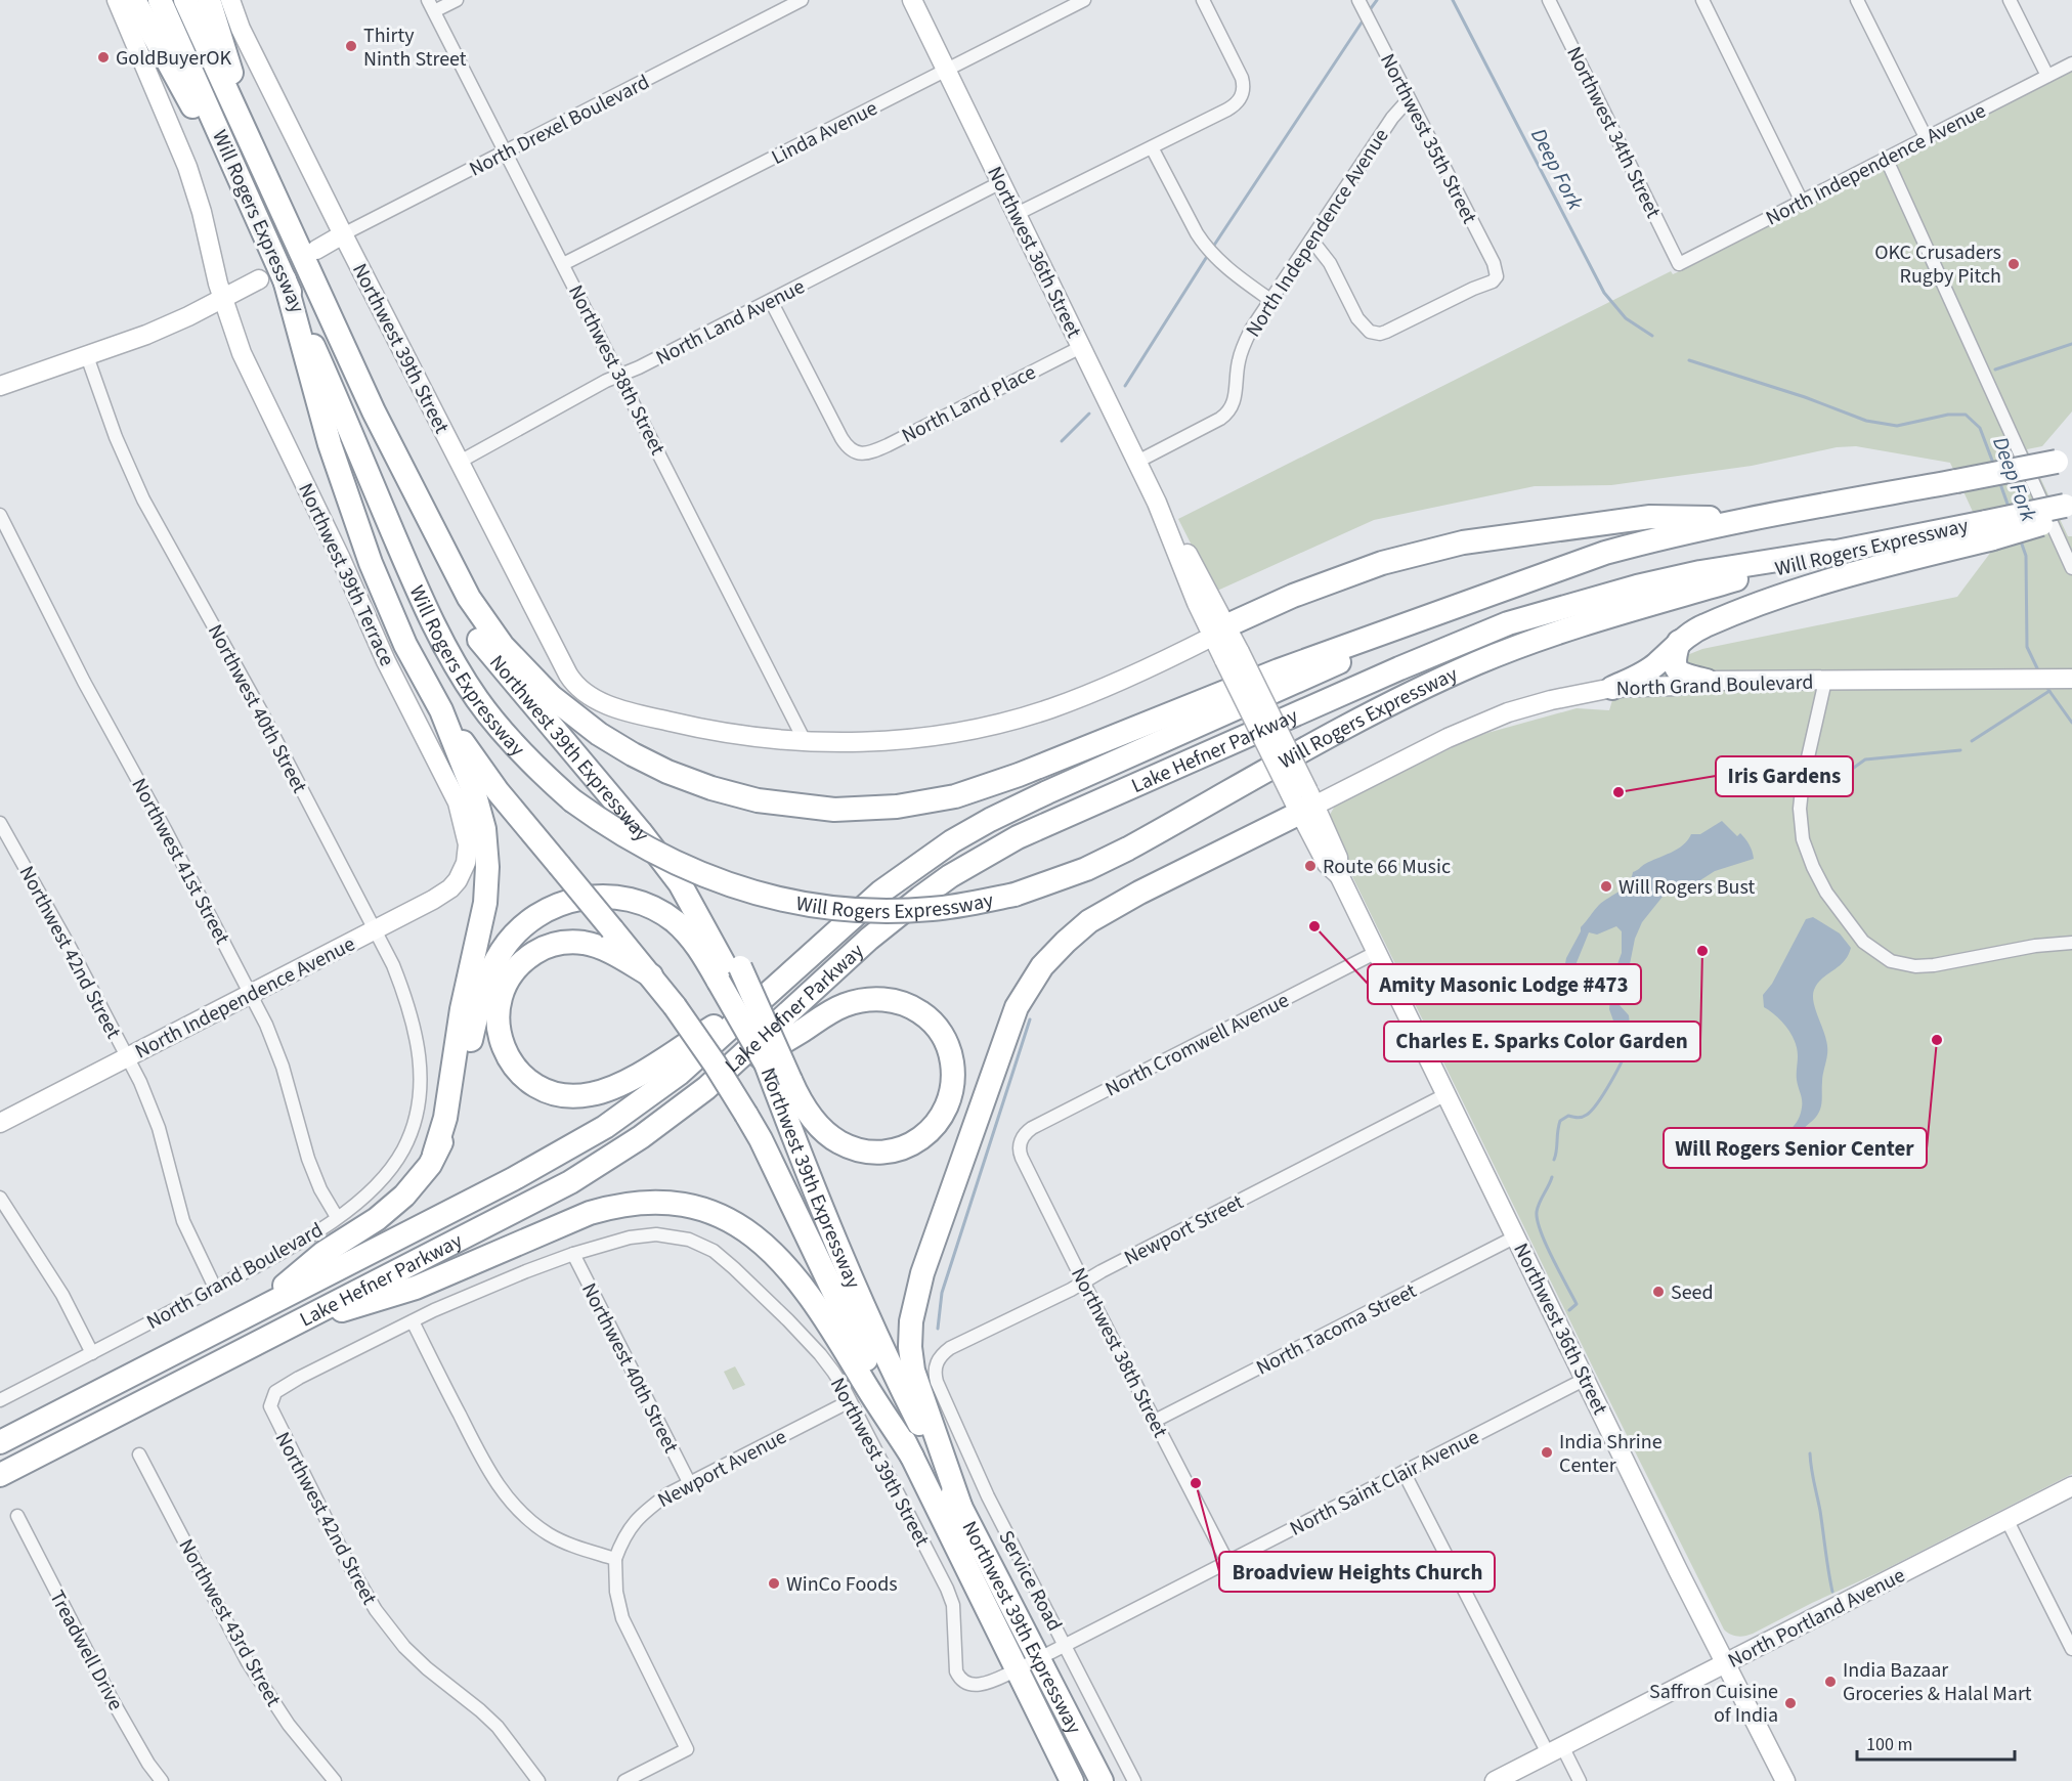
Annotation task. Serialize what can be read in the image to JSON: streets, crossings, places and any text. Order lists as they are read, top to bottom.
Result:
{
  "streets": {
    "highway": ["Will Rogers Expressway", "Northwest 39th Expressway", "Lake Hefner Parkway"],
    "main road": [
      "North Drexel Boulevard",
      "North Independence Avenue",
      "Northwest 36th Street",
      "Northwest 39th Street",
      "Northwest 39th Terrace",
      "North Grand Boulevard",
      "North Portland Avenue"
    ],
    "street": [
      "Linda Avenue",
      "Northwest 34th Street",
      "Northwest 35th Street",
      "North Land Avenue",
      "Northwest 38th Street",
      "North Land Place",
      "Northwest 40th Street",
      "Northwest 41st Street",
      "Northwest 42nd Street",
      "North Cromwell Avenue",
      "Newport Street",
      "North Tacoma Street",
      "Newport Avenue",
      "North Saint Clair Avenue",
      "Service Road",
      "Northwest 43rd Street",
      "Treadwell Drive"
    ]
  },
  "crossings": [
    ["North Drexel Boulevard", "Northwest 39th Street"],
    ["North Drexel Boulevard", "Northwest 38th Street"],
    ["Linda Avenue", "Northwest 36th Street"],
    ["Linda Avenue", "Northwest 38th Street"],
    ["Northwest 34th Street", "North Independence Avenue"],
    ["Northwest 35th Street", "North Independence Avenue"],
    ["North Independence Avenue", "Northwest 36th Street"],
    ["North Independence Avenue", "Northwest 39th Terrace"],
    ["North Independence Avenue", "Northwest 40th Street"],
    ["North Independence Avenue", "Northwest 41st Street"],
    ["North Independence Avenue", "Northwest 42nd Street"],
    ["Will Rogers Expressway", "Northwest 39th Expressway"],
    ["Will Rogers Expressway", "Lake Hefner Parkway"],
    ["Northwest 36th Street", "North Land Avenue"],
    ["Northwest 36th Street", "North Land Place"],
    ["Northwest 36th Street", "North Grand Boulevard"],
    ["Northwest 36th Street", "North Cromwell Avenue"],
    ["Northwest 36th Street", "Newport Street"],
    ["Northwest 36th Street", "North Tacoma Street"],
    ["Northwest 36th Street", "North Saint Clair Avenue"],
    ["Northwest 36th Street", "North Portland Avenue"],
    ["North Land Avenue", "Northwest 39th Street"],
    ["North Land Avenue", "Northwest 38th Street"],
    ["North Land Avenue", "North Land Place"],
    ["Northwest 39th Street", "Northwest 38th Street"],
    ["Northwest 39th Street", "Northwest 40th Street"],
    ["Northwest 39th Street", "Newport Avenue"],
    ["Northwest 39th Street", "North Saint Clair Avenue"],
    ["Northwest 38th Street", "North Cromwell Avenue"],
    ["Northwest 38th Street", "Newport Street"],
    ["Northwest 38th Street", "North Tacoma Street"],
    ["Northwest 38th Street", "North Saint Clair Avenue"],
    ["North Grand Boulevard", "Northwest 40th Street"],
    ["North Grand Boulevard", "Northwest 41st Street"],
    ["North Grand Boulevard", "Northwest 42nd Street"],
    ["Northwest 40th Street", "Newport Avenue"],
    ["Northwest 39th Expressway", "Lake Hefner Parkway"],
    ["Northwest 39th Expressway", "North Saint Clair Avenue"],
    ["Newport Street", "Service Road"],
    ["North Saint Clair Avenue", "Service Road"]
  ],
  "water": ["Deep Fork"],
  "places": [
    "Thirty Ninth Street",
    "GoldBuyerOK",
    "OKC Crusaders Rugby Pitch",
    "Iris Gardens",
    "Route 66 Music",
    "Will Rogers Bust",
    "Amity Masonic Lodge #473",
    "Charles E. Sparks Color Garden",
    "Will Rogers Senior Center",
    "Seed",
    "India Shrine Center",
    "Broadview Heights Church",
    "WinCo Foods",
    "India Bazaar Groceries & Halal Mart",
    "Saffron Cuisine of India"
  ],
  "scale_bar": "100 m"
}
